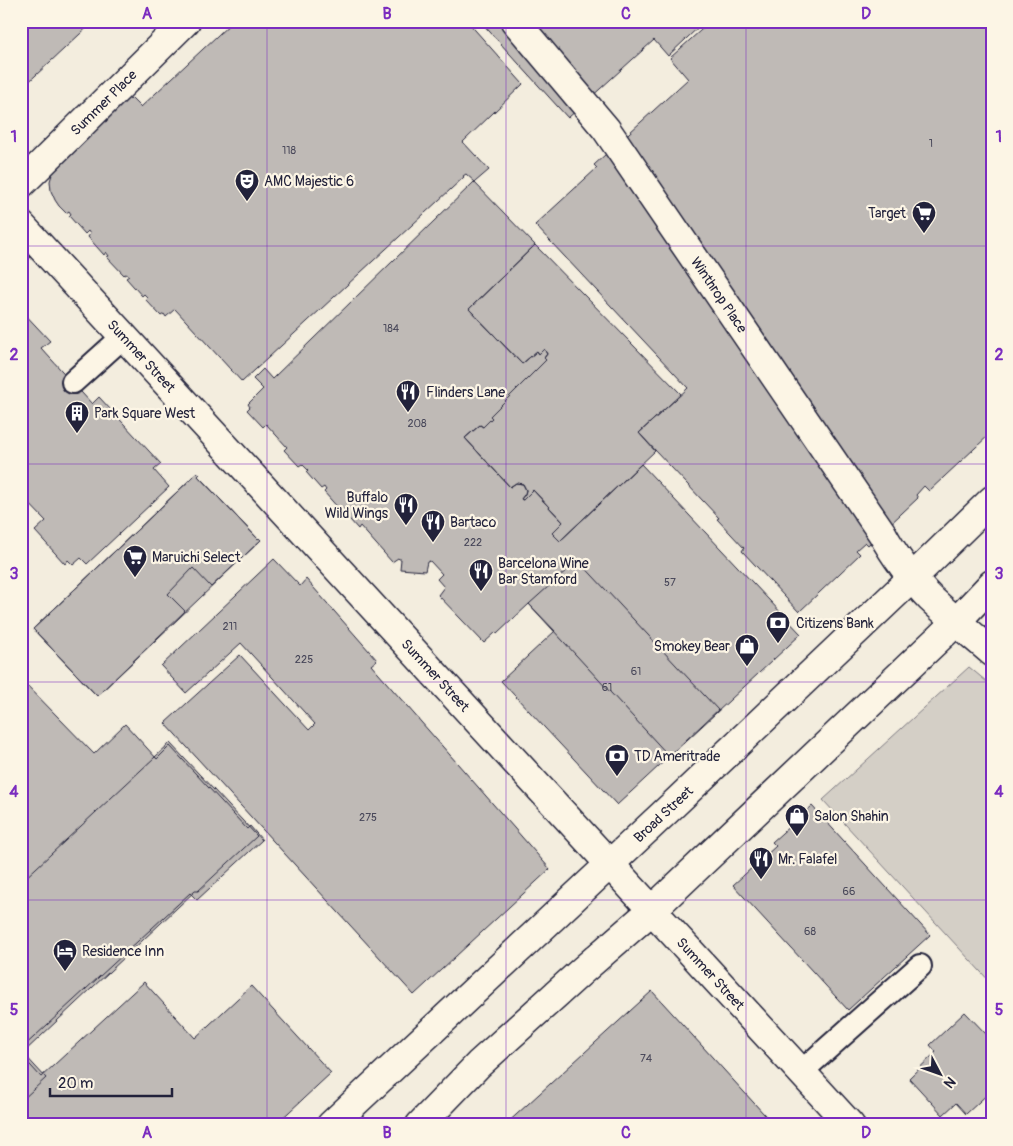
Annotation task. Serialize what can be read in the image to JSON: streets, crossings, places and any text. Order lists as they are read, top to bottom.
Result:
{
  "streets": {
    "main road": [
      "Summer Place",
      "Winthrop Place",
      "Summer Street",
      "Broad Street"
    ]
  },
  "crossings": [
    ["Winthrop Place", "Broad Street"],
    ["Summer Street", "Broad Street"]
  ],
  "places": {
    "theatre": ["AMC Majestic 6"],
    "supermarket": ["Target", "Maruichi Select"],
    "restaurant": [
      "Flinders Lane",
      "Buffalo Wild Wings",
      "Bartaco",
      "Barcelona Wine Bar Stamford",
      "Mr. Falafel"
    ],
    "building": ["Park Square West"],
    "bank": ["Citizens Bank", "TD Ameritrade"],
    "shop": ["Smokey Bear", "Salon Shahin"],
    "hotel": ["Residence Inn"]
  },
  "house_numbers": [
    "1",
    "118",
    "184",
    "208",
    "222",
    "57",
    "211",
    "225",
    "61",
    "61",
    "275",
    "66",
    "68",
    "74"
  ],
  "scale_bar": "20 m",
  "north": "bottom right",
  "grid": {
    "columns": [
      "A",
      "B",
      "C",
      "D"
    ],
    "rows": [
      "1",
      "2",
      "3",
      "4",
      "5"
    ]
  }
}
